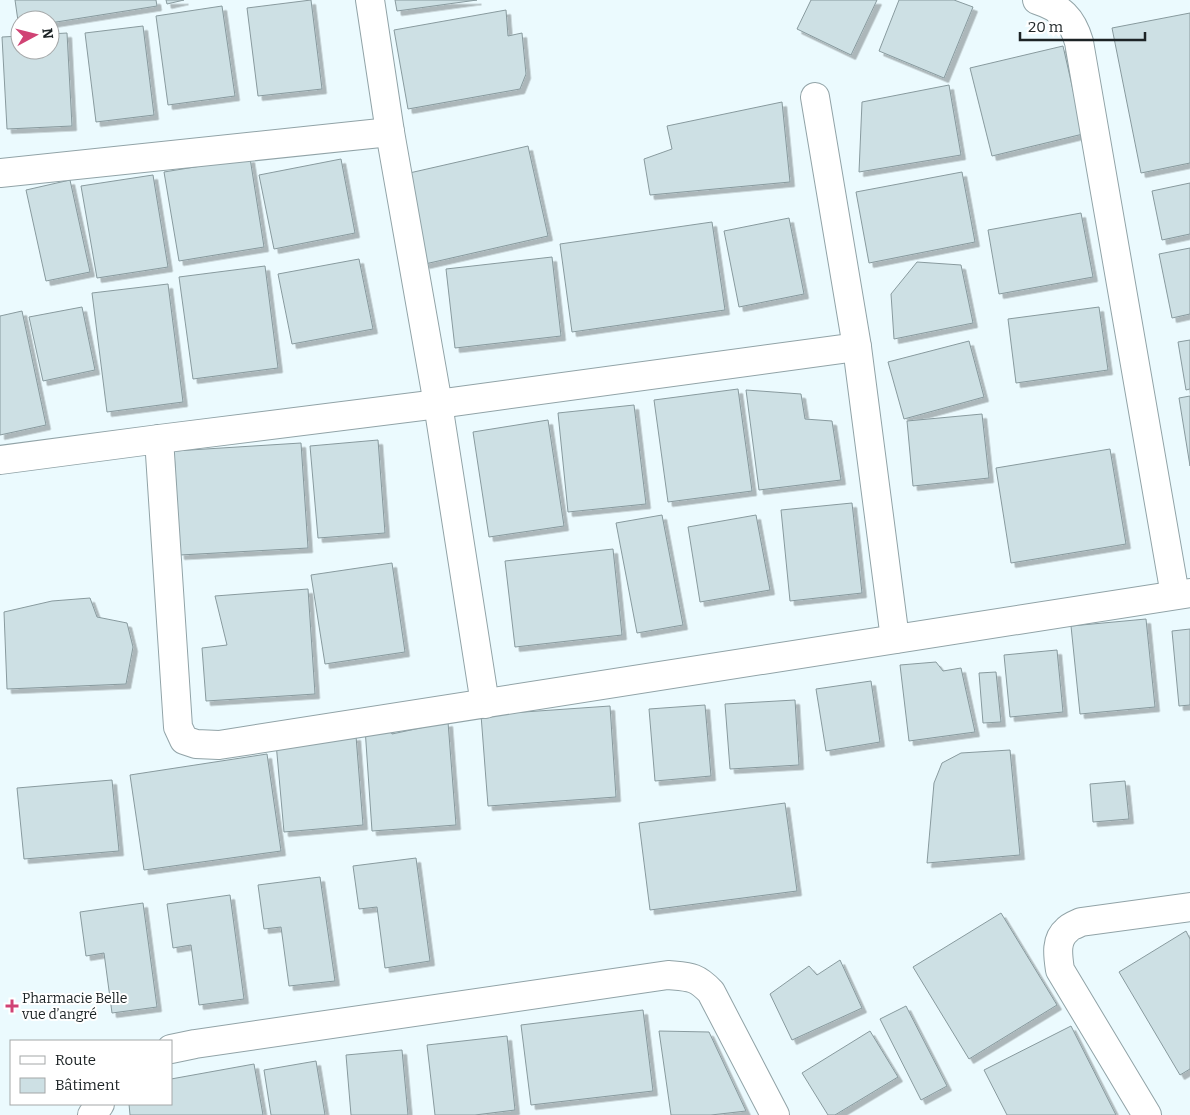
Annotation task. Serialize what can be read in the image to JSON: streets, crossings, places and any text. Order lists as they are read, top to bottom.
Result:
{
  "places": {
    "health": ["Pharmacie Belle vue d’angré"]
  },
  "legend": ["Route", "Bâtiment"],
  "scale_bar": "20 m",
  "north": "right"
}
